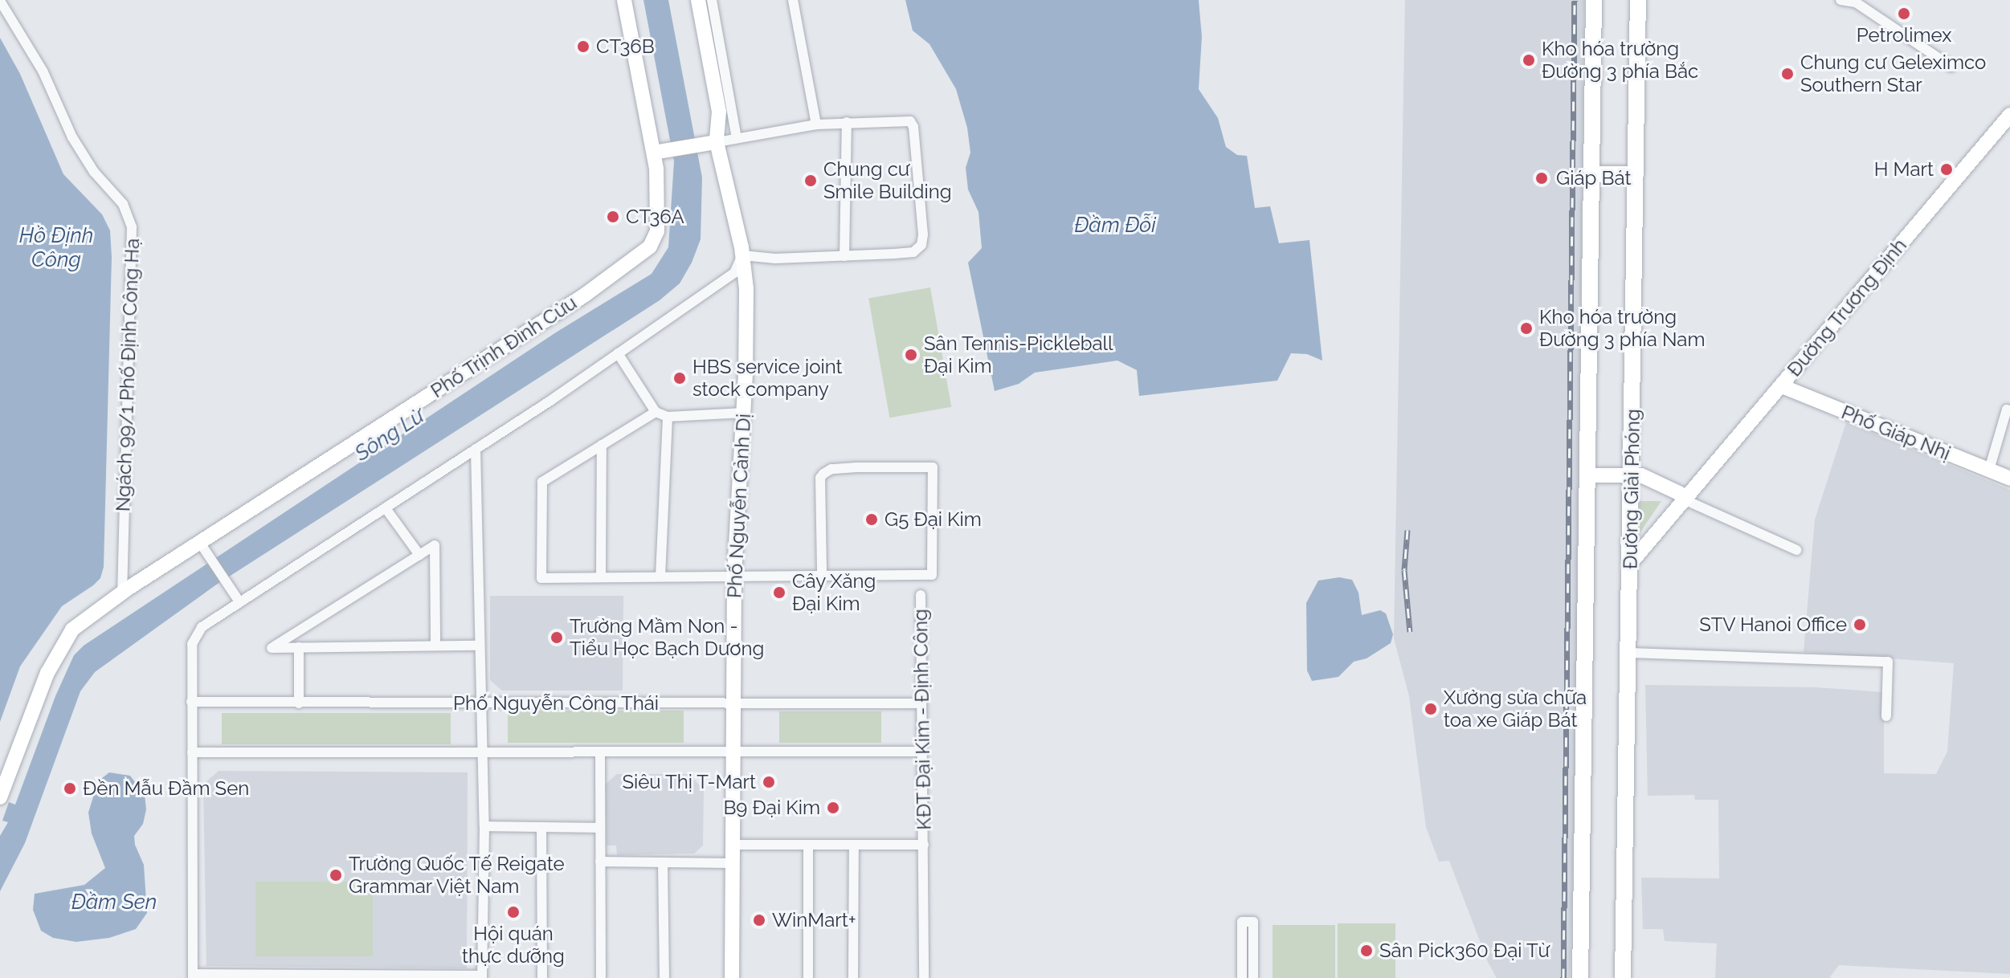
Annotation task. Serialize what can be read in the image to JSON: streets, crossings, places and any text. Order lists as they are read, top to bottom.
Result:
{
  "streets": {
    "main road": [
      "Đường Trương Định",
      "Phố Trịnh Đình Cửu",
      "Phố Giáp Nhị",
      "Đường Giải Phóng",
      "Phố Nguyễn Cảnh Dị"
    ],
    "street": ["Ngách 99/1 Phố Định Công Hạ", "Phố Nguyễn Công Thái", "KĐT Đại Kim - Định Công"]
  },
  "crossings": [
    ["Đường Trương Định", "Phố Giáp Nhị"],
    ["Đường Trương Định", "Đường Giải Phóng"],
    ["Phố Trịnh Đình Cửu", "Ngách 99/1 Phố Định Công Hạ"],
    ["Phố Nguyễn Cảnh Dị", "Phố Nguyễn Công Thái"],
    ["Phố Nguyễn Cảnh Dị", "KĐT Đại Kim - Định Công"],
    ["Phố Nguyễn Công Thái", "KĐT Đại Kim - Định Công"]
  ],
  "water": [
    "Đầm Đỗi",
    "Hồ Định Công",
    "Sông Lừ",
    "Đầm Sen"
  ],
  "places": [
    "Petrolimex",
    "CT36B",
    "Kho hóa trường Đường 3 phía Bắc",
    "Chung cư Geleximco Southern Star",
    "H Mart",
    "Giáp Bát",
    "Chung cư Smile Building",
    "CT36A",
    "Kho hóa trường Đường 3 phía Nam",
    "Sân Tennis-Pickleball Đại Kim",
    "HBS service joint stock company",
    "G5 Đại Kim",
    "Cây Xăng Đại Kim",
    "STV Hanoi Office",
    "Trường Mầm Non - Tiểu Học Bạch Dương",
    "Xưởng sửa chữa toa xe Giáp Bát",
    "Siêu Thị T-Mart",
    "Đền Mẫu Đầm Sen",
    "B9 Đại Kim",
    "Trường Quốc Tế Reigate Grammar Việt Nam",
    "Hội quán thực dưỡng",
    "WinMart+",
    "Sân Pick360 Đại Từ"
  ]
}
